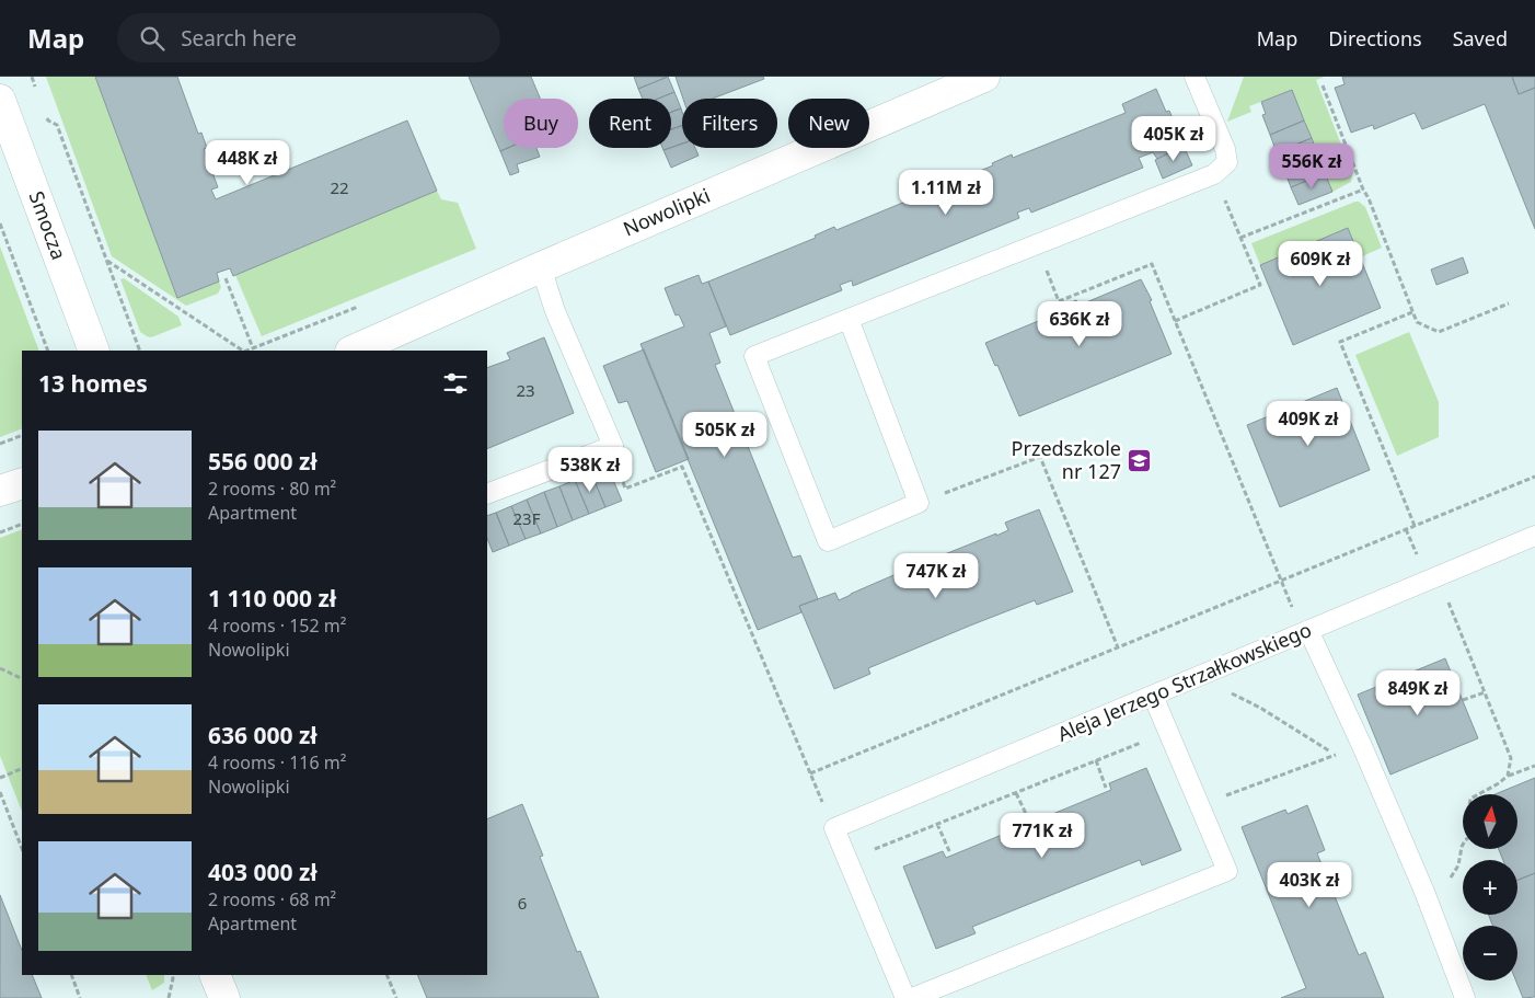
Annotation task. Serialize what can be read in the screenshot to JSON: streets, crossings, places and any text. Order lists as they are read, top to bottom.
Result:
{
  "streets": {
    "street": ["Nowolipki", "Smocza"],
    "lane": ["Aleja Jerzego Strzałkowskiego"]
  },
  "places": {
    "school or university": ["Przedszkole nr 127"]
  },
  "house_numbers": [
    "22",
    "23",
    "23F",
    "6"
  ],
  "north": "top",
  "page": {
    "header": "Map",
    "search": "Search here",
    "nav": ["Map", "Directions", "Saved"],
    "chip": [
      "Buy",
      "Rent",
      "Filters",
      "New"
    ],
    "price": [
      "405K zł",
      "448K zł",
      "556K zł",
      "1.11M zł",
      "609K zł",
      "636K zł",
      "409K zł",
      "505K zł",
      "538K zł",
      "747K zł",
      "849K zł",
      "771K zł",
      "403K zł"
    ],
    "heading": "13 homes",
    "list": [
      {
        "name": "556 000 zł",
        "note": "2 rooms · 80 m² · Apartment"
      },
      {
        "name": "1 110 000 zł",
        "note": "4 rooms · 152 m² · Nowolipki"
      },
      {
        "name": "636 000 zł",
        "note": "4 rooms · 116 m² · Nowolipki"
      },
      {
        "name": "403 000 zł",
        "note": "2 rooms · 68 m² · Apartment"
      }
    ],
    "map_buttons": ["+", "−"]
  }
}
